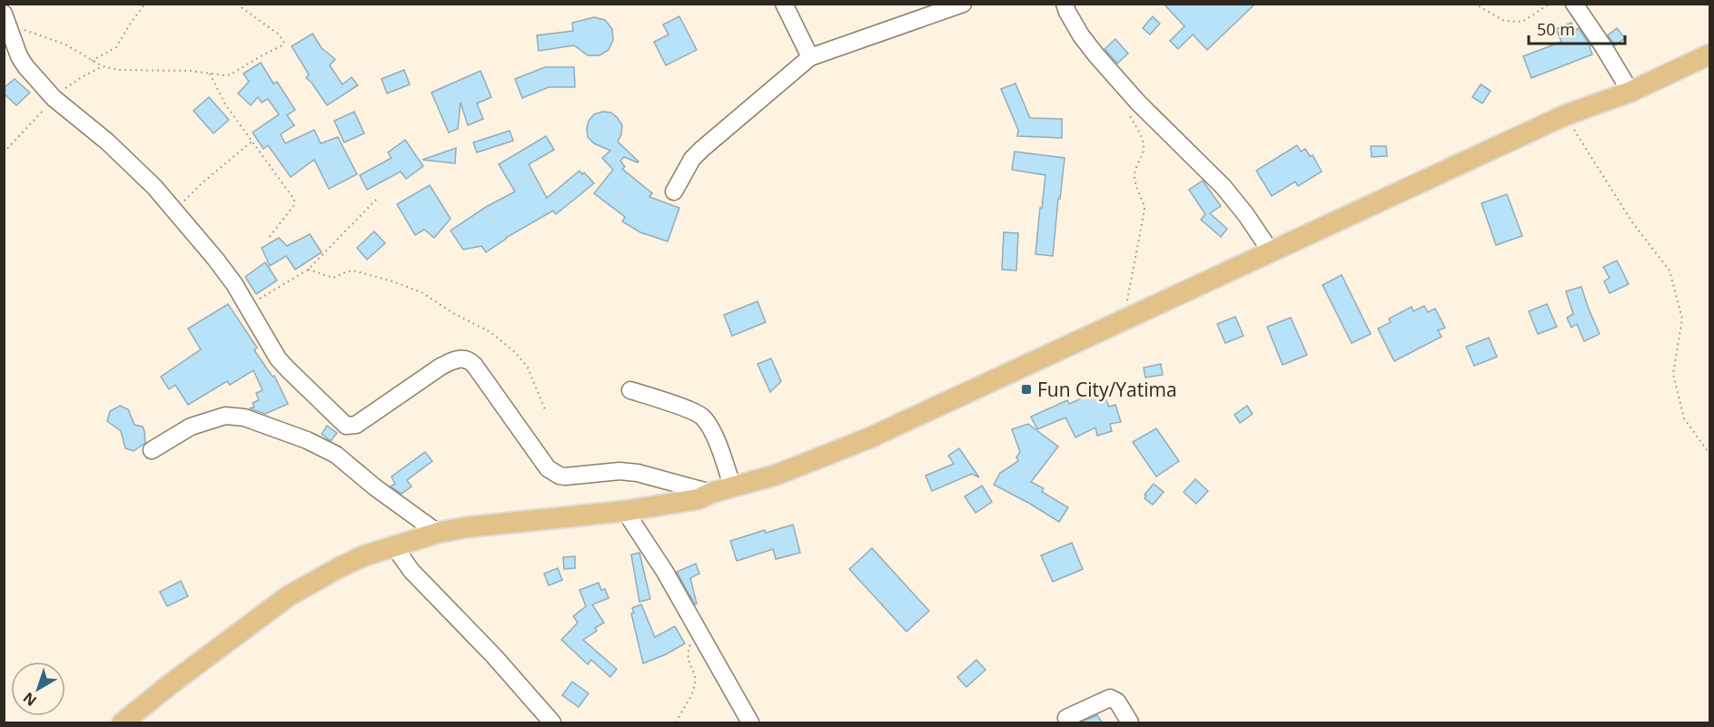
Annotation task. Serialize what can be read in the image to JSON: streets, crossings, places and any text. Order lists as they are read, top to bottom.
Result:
{
  "places": {
    "transit": ["Fun City/Yatima"]
  },
  "scale_bar": "50 m",
  "north": "bottom left"
}
